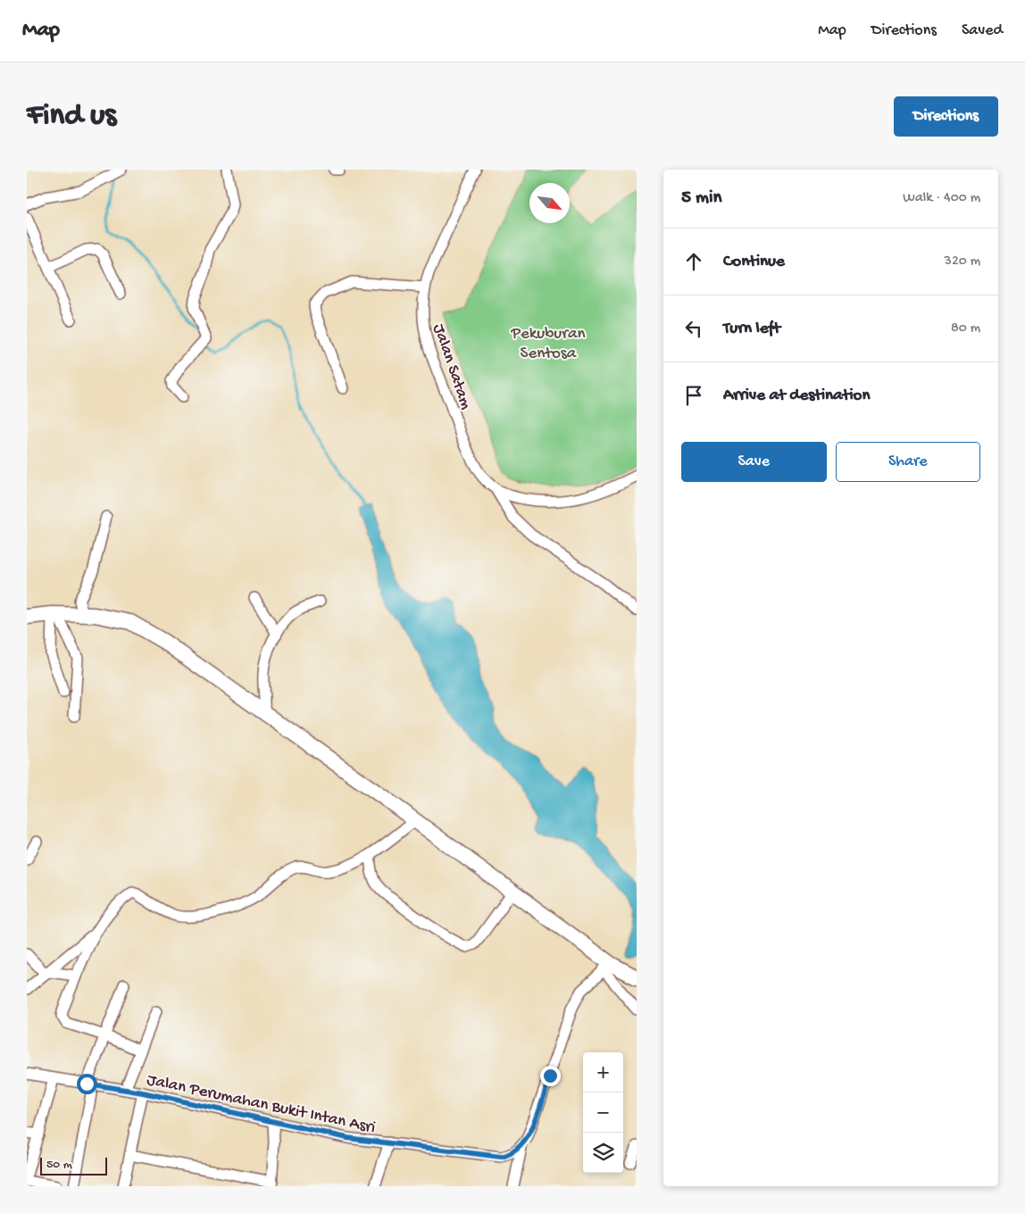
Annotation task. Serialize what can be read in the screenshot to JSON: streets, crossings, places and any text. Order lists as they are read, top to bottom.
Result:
{
  "streets": {
    "street": ["Jalan Satam", "Jalan Perumahan Bukit Intan Asri"]
  },
  "parks": ["Pekuburan Sentosa"],
  "scale_bar": "50 m",
  "north": "bottom right",
  "page": {
    "header": "Map",
    "nav": ["Map", "Directions", "Saved"],
    "buttons": [
      "Directions",
      ["Save", "Share"]
    ],
    "title": "Find us",
    "heading": ["5 min", "Walk · 400 m"],
    "list": [
      ["Continue", "320 m"],
      ["Turn left", "80 m"],
      "Arrive at destination"
    ],
    "map_buttons": ["+", "−"],
    "scale": "50 m"
  }
}
